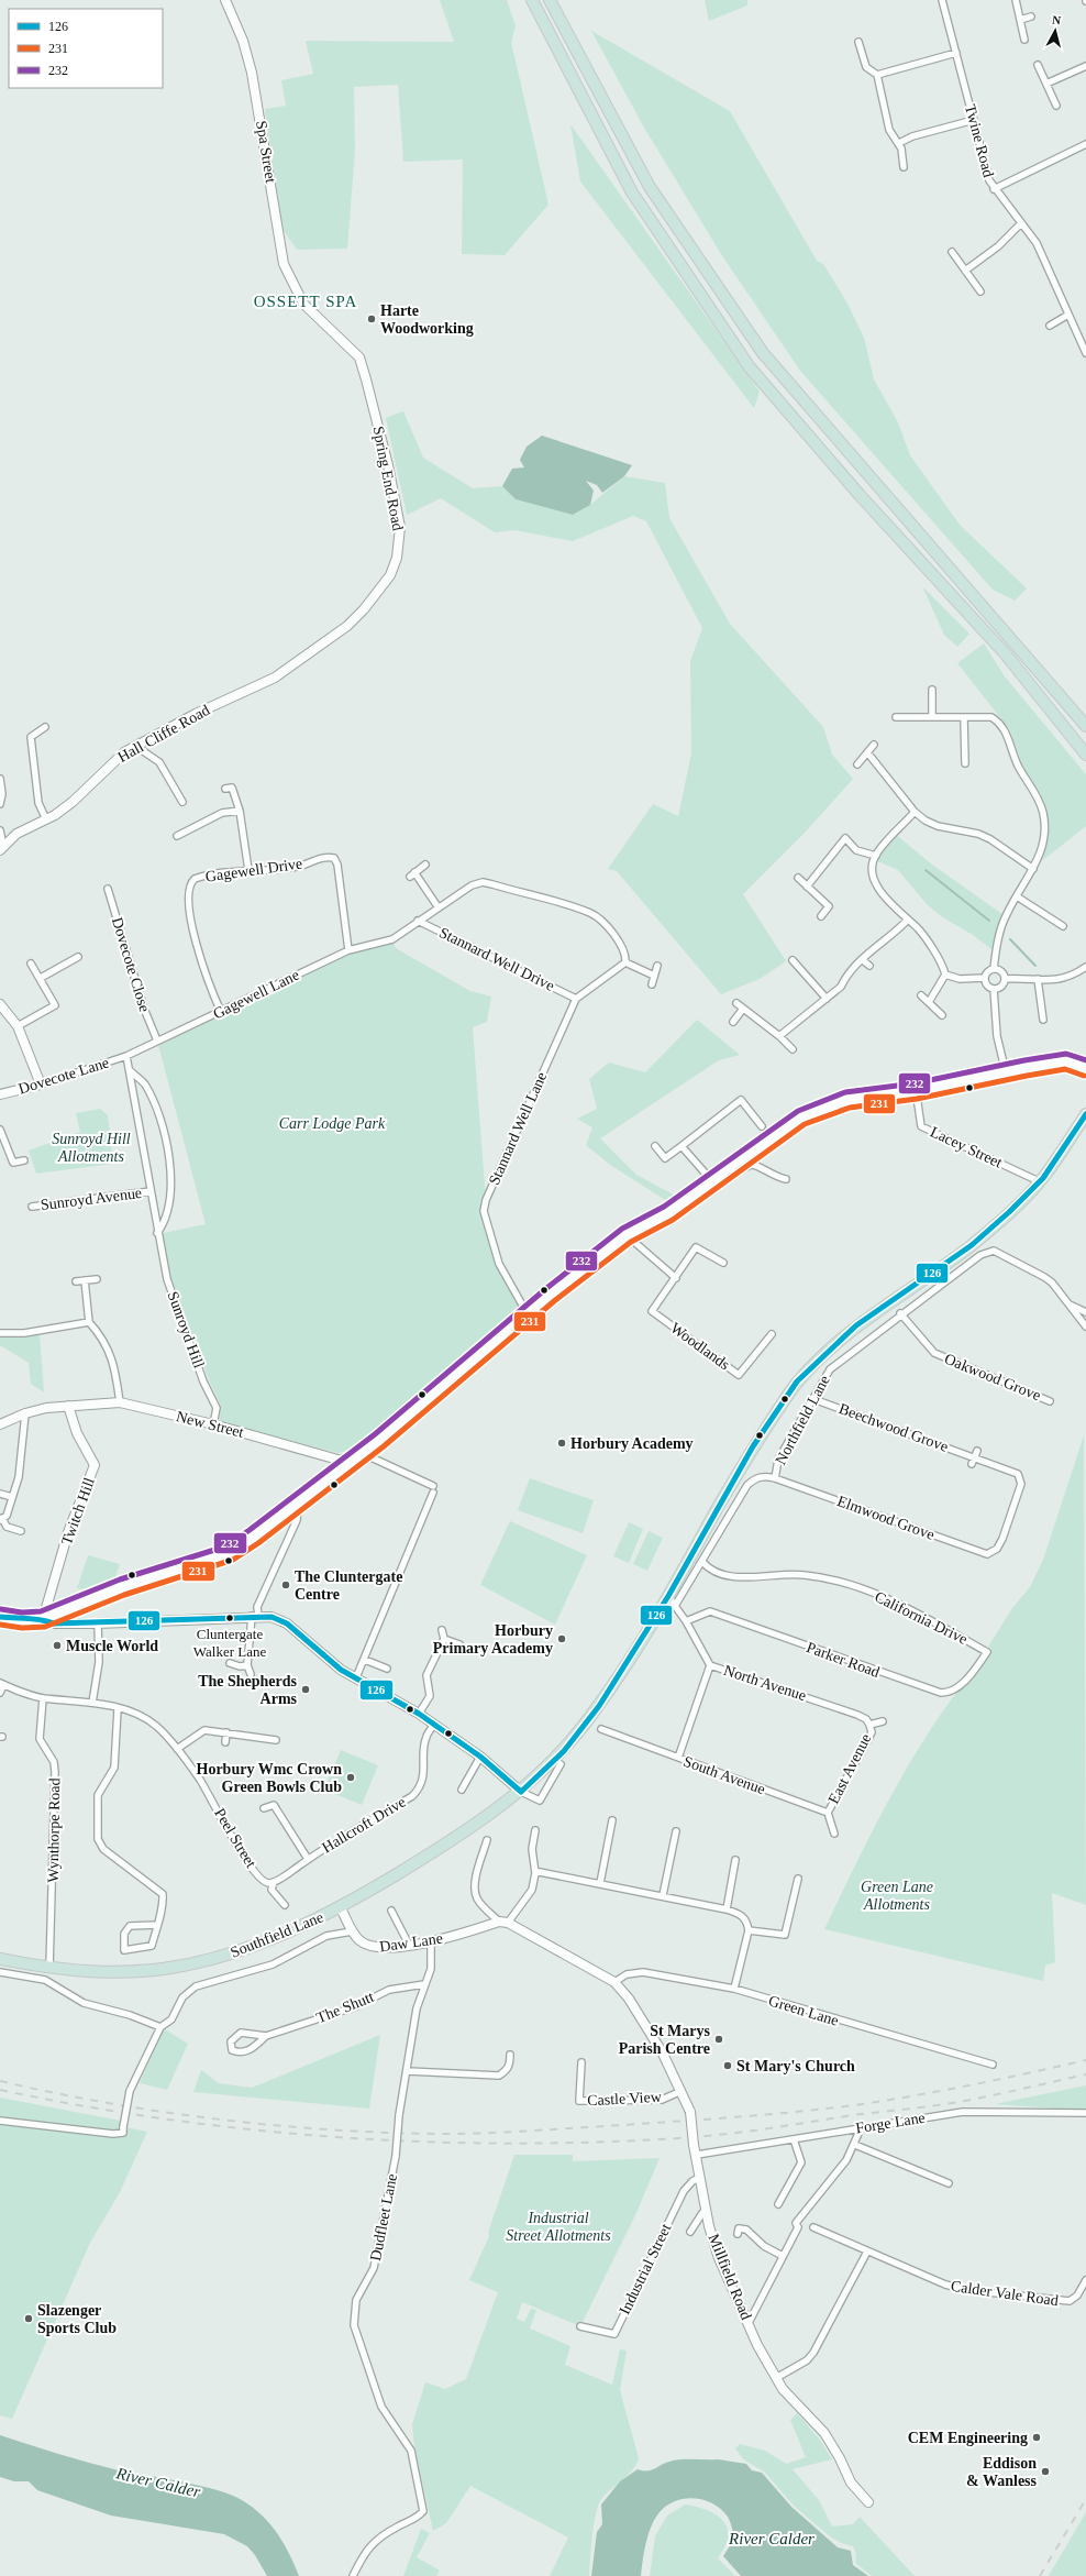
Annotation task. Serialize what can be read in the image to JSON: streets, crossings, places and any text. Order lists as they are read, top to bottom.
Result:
{
  "streets": {
    "highway": ["Northfield Lane", "Southfield Lane"],
    "street": [
      "Twine Road",
      "Spa Street",
      "Spring End Road",
      "Hall Cliffe Road",
      "Gagewell Drive",
      "Stannard Well Drive",
      "Dovecote Close",
      "Gagewell Lane",
      "Dovecote Lane",
      "Stannard Well Lane",
      "Lacey Street",
      "Sunroyd Avenue",
      "Sunroyd Hill",
      "Woodlands",
      "Oakwood Grove",
      "New Street",
      "Beechwood Grove",
      "Twitch Hill",
      "Elmwood Grove",
      "California Drive",
      "Parker Road",
      "North Avenue",
      "East Avenue",
      "South Avenue",
      "Hallcroft Drive",
      "Wynthorpe Road",
      "Peel Street",
      "Daw Lane",
      "The Shutt",
      "Green Lane",
      "Castle View",
      "Forge Lane",
      "Dudfleet Lane",
      "Industrial Street",
      "Millfield Road",
      "Calder Vale Road"
    ]
  },
  "crossings": [
    ["Spa Street", "Spring End Road"],
    ["Spring End Road", "Hall Cliffe Road"],
    ["Gagewell Drive", "Gagewell Lane"],
    ["Stannard Well Drive", "Gagewell Lane"],
    ["Stannard Well Drive", "Stannard Well Lane"],
    ["Dovecote Close", "Gagewell Lane"],
    ["Gagewell Lane", "Dovecote Lane"],
    ["Gagewell Lane", "Sunroyd Hill"],
    ["Dovecote Lane", "Sunroyd Hill"],
    ["Lacey Street", "Northfield Lane"],
    ["Sunroyd Avenue", "Sunroyd Hill"],
    ["Sunroyd Hill", "New Street"],
    ["Oakwood Grove", "Northfield Lane"],
    ["Northfield Lane", "Beechwood Grove"],
    ["Northfield Lane", "Elmwood Grove"],
    ["Northfield Lane", "California Drive"],
    ["Northfield Lane", "North Avenue"],
    ["Northfield Lane", "Southfield Lane"],
    ["New Street", "Twitch Hill"],
    ["Beechwood Grove", "Elmwood Grove"],
    ["California Drive", "Parker Road"],
    ["Parker Road", "North Avenue"],
    ["North Avenue", "East Avenue"],
    ["East Avenue", "South Avenue"],
    ["Hallcroft Drive", "Peel Street"],
    ["Wynthorpe Road", "Peel Street"],
    ["Wynthorpe Road", "Southfield Lane"],
    ["Southfield Lane", "Daw Lane"],
    ["Daw Lane", "Dudfleet Lane"],
    ["The Shutt", "Dudfleet Lane"],
    ["Green Lane", "Millfield Road"],
    ["Castle View", "Millfield Road"],
    ["Forge Lane", "Millfield Road"],
    ["Industrial Street", "Millfield Road"]
  ],
  "districts": ["OSSETT SPA"],
  "water": ["River Calder"],
  "parks": [
    "Carr Lodge Park",
    "Sunroyd Hill Allotments",
    "Green Lane Allotments",
    "Industrial Street Allotments"
  ],
  "places": [
    "Harte Woodworking",
    "Horbury Academy",
    "The Cluntergate Centre",
    "Cluntergate Walker Lane",
    "Horbury Primary Academy",
    "Muscle World",
    "The Shepherds Arms",
    "Horbury Wmc Crown Green Bowls Club",
    "St Marys Parish Centre",
    "St Mary's Church",
    "Slazenger Sports Club",
    "CEM Engineering",
    "Eddison & Wanless"
  ],
  "lines": ["transit line 232", "transit line 231", "transit line 126"],
  "legend": ["126", "231", "232"],
  "north": "top"
}
